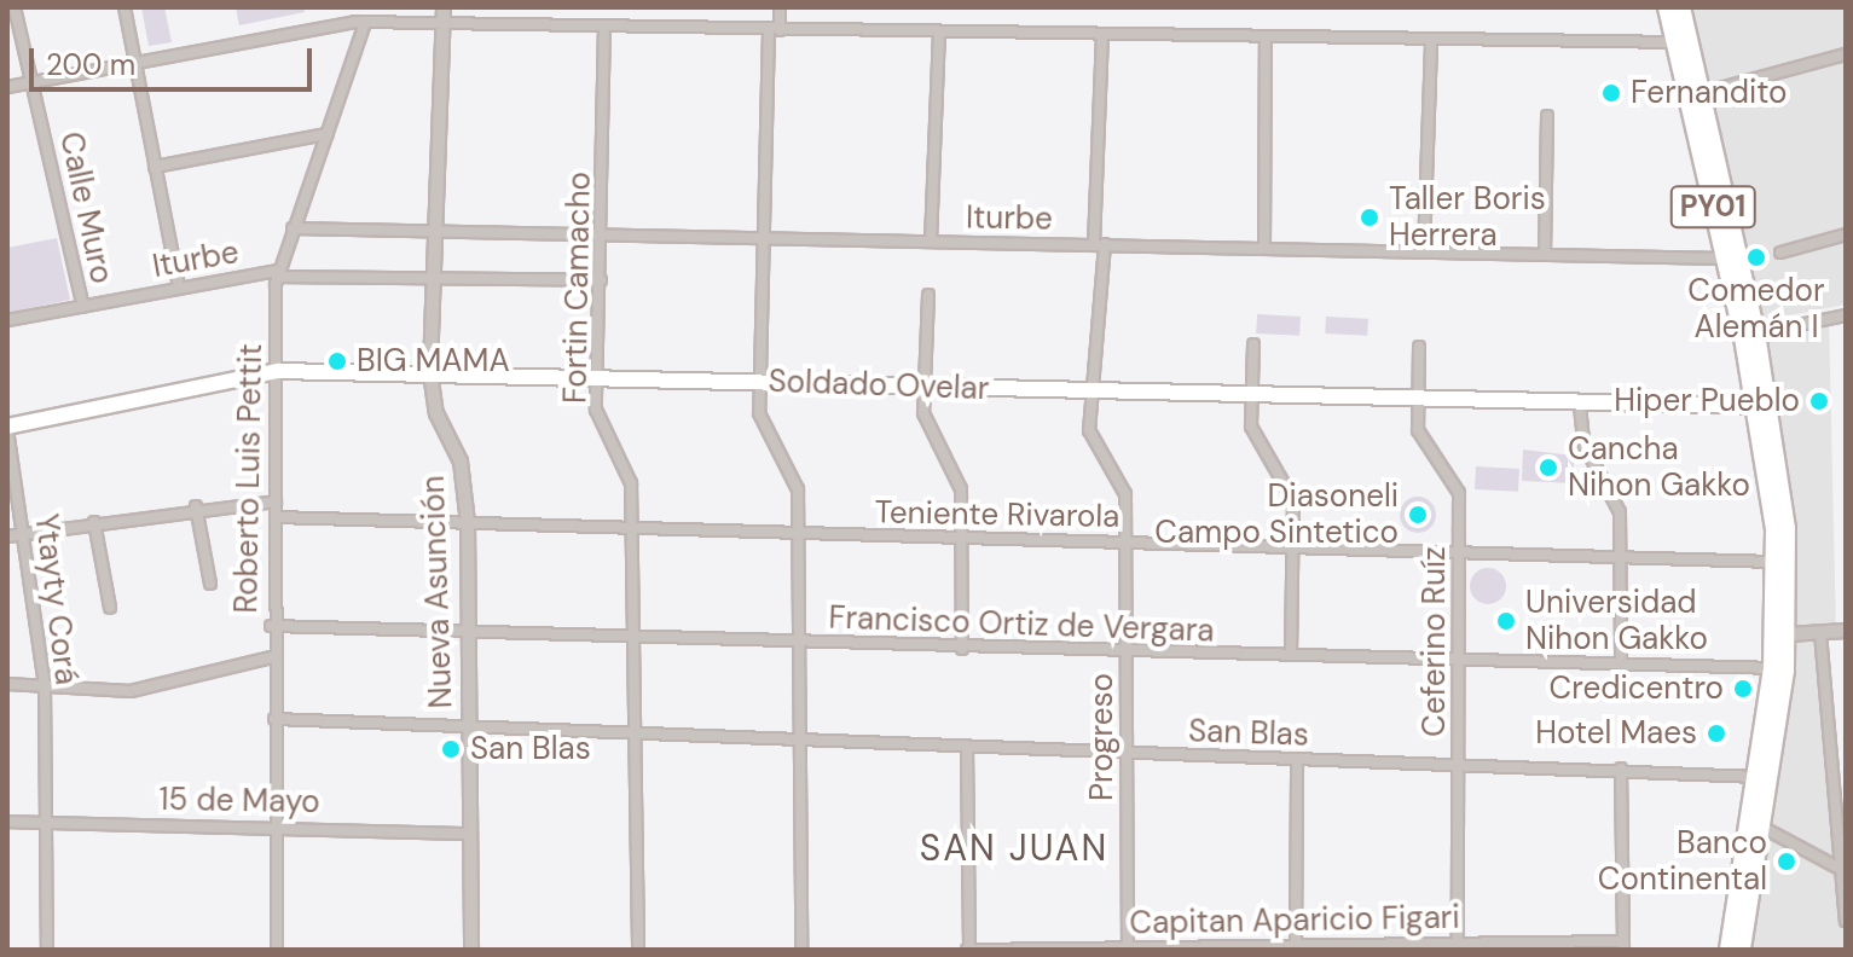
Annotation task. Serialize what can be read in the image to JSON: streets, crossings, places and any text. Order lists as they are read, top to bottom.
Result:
{
  "streets": {
    "highway": ["PY01"],
    "main road": ["Soldado Ovelar"],
    "street": [
      "Calle Muro",
      "Iturbe",
      "Fortin Camacho",
      "Roberto Luis Pettit",
      "Teniente Rivarola",
      "Nueva Asunción",
      "Ytayty Corá",
      "Francisco Ortiz de Vergara",
      "Ceferino Ruíz",
      "San Blas",
      "Progreso",
      "15 de Mayo",
      "Capitan Aparicio Figari"
    ]
  },
  "crossings": [
    ["PY01", "Iturbe"],
    ["PY01", "Soldado Ovelar"],
    ["PY01", "Teniente Rivarola"],
    ["PY01", "Francisco Ortiz de Vergara"],
    ["PY01", "San Blas"],
    ["Calle Muro", "Iturbe"],
    ["Iturbe", "Fortin Camacho"],
    ["Iturbe", "Roberto Luis Pettit"],
    ["Iturbe", "Nueva Asunción"],
    ["Iturbe", "Progreso"],
    ["Fortin Camacho", "Soldado Ovelar"],
    ["Fortin Camacho", "Teniente Rivarola"],
    ["Fortin Camacho", "Francisco Ortiz de Vergara"],
    ["Fortin Camacho", "San Blas"],
    ["Soldado Ovelar", "Roberto Luis Pettit"],
    ["Soldado Ovelar", "Nueva Asunción"],
    ["Soldado Ovelar", "Ytayty Corá"],
    ["Soldado Ovelar", "Ceferino Ruíz"],
    ["Soldado Ovelar", "Progreso"],
    ["Roberto Luis Pettit", "Teniente Rivarola"],
    ["Roberto Luis Pettit", "Francisco Ortiz de Vergara"],
    ["Roberto Luis Pettit", "San Blas"],
    ["Roberto Luis Pettit", "15 de Mayo"],
    ["Teniente Rivarola", "Nueva Asunción"],
    ["Teniente Rivarola", "Ceferino Ruíz"],
    ["Teniente Rivarola", "Progreso"],
    ["Nueva Asunción", "Francisco Ortiz de Vergara"],
    ["Nueva Asunción", "San Blas"],
    ["Nueva Asunción", "15 de Mayo"],
    ["Ytayty Corá", "15 de Mayo"],
    ["Francisco Ortiz de Vergara", "Ceferino Ruíz"],
    ["Francisco Ortiz de Vergara", "Progreso"],
    ["Ceferino Ruíz", "San Blas"],
    ["Ceferino Ruíz", "Capitan Aparicio Figari"],
    ["San Blas", "Progreso"],
    ["Progreso", "Capitan Aparicio Figari"]
  ],
  "districts": ["SAN JUAN"],
  "places": [
    "Fernandito",
    "Taller Boris Herrera",
    "Comedor Alemán I",
    "BIG MAMA",
    "Hiper Pueblo",
    "Cancha Nihon Gakko",
    "Diasoneli Campo Sintetico",
    "Universidad Nihon Gakko",
    "Credicentro",
    "Hotel Maes",
    "San Blas",
    "Banco Continental"
  ],
  "scale_bar": "200 m"
}
